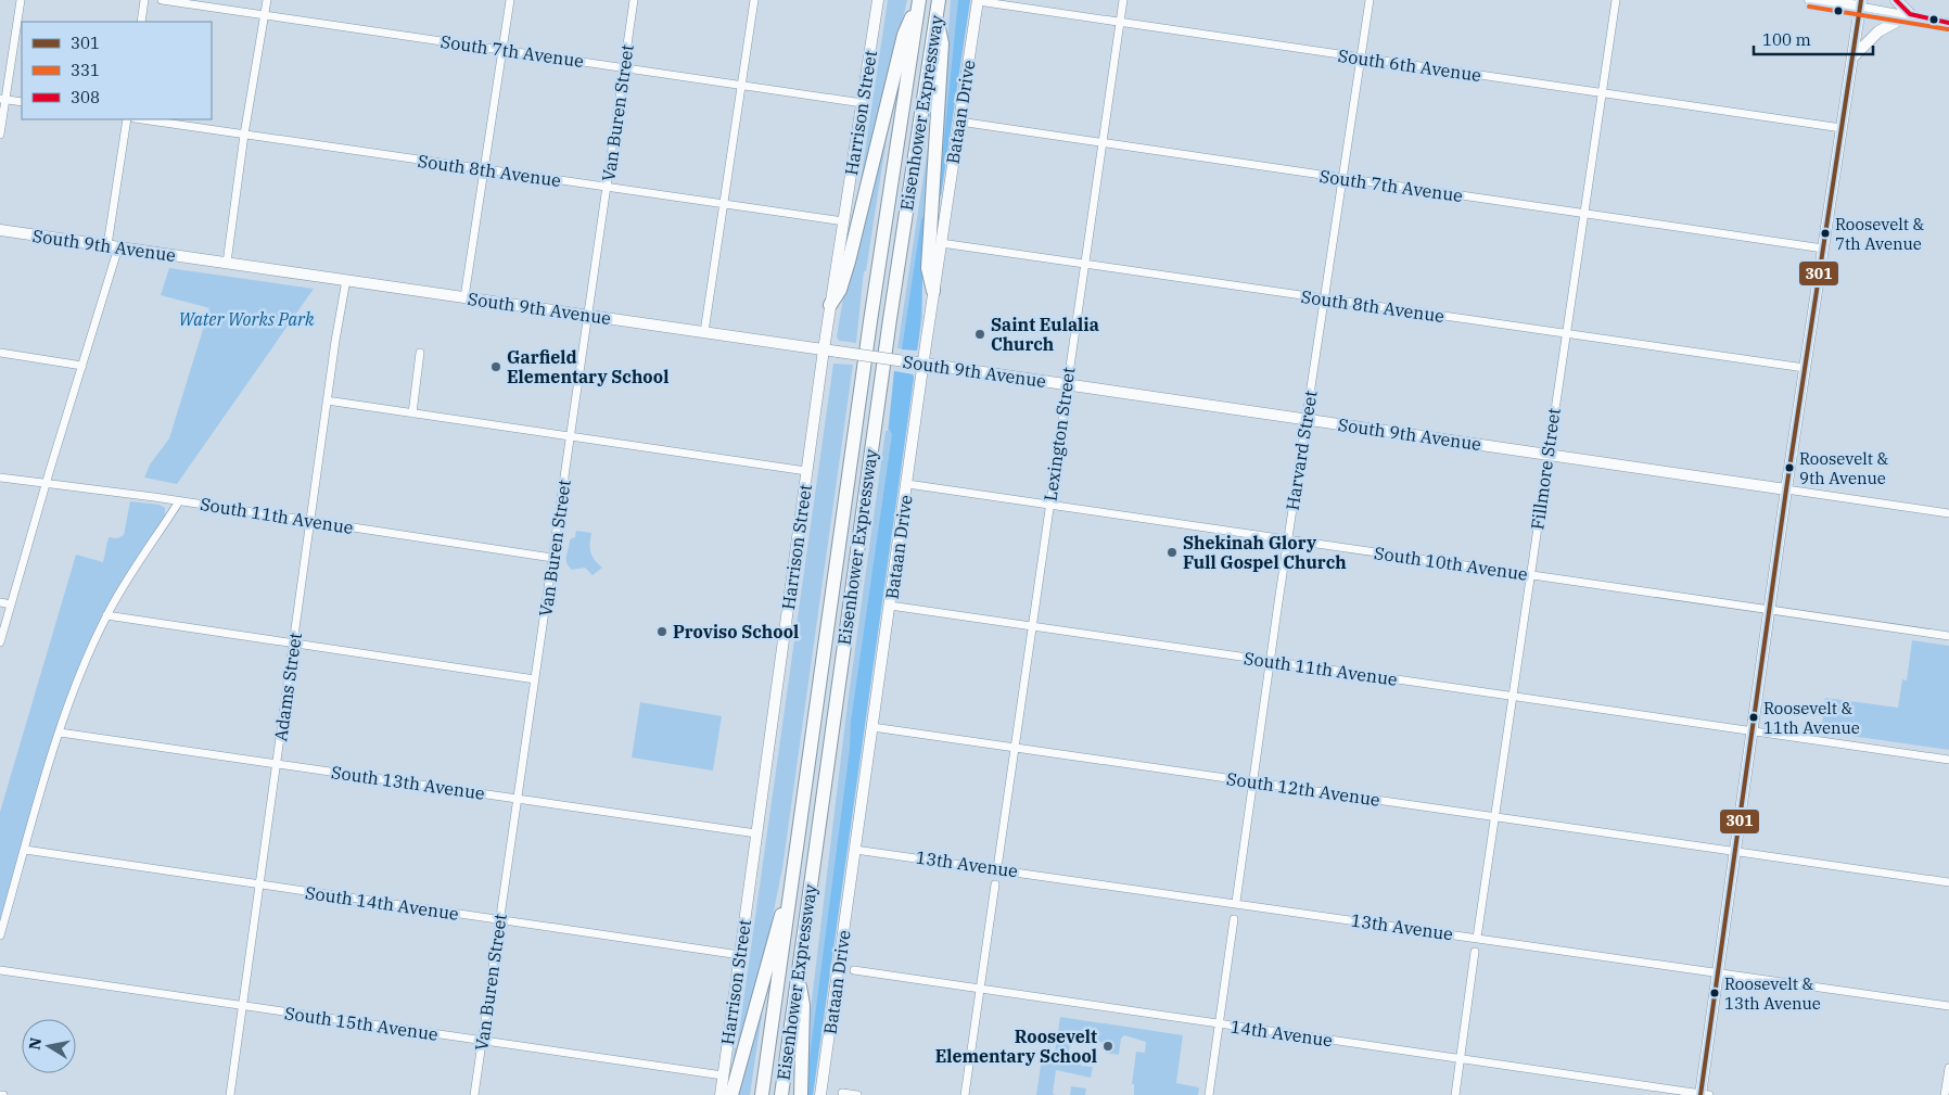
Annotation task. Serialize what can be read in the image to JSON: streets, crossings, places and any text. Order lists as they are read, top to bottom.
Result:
{
  "streets": {
    "highway": ["Eisenhower Expressway"],
    "street": [
      "South 7th Avenue",
      "South 6th Avenue",
      "Bataan Drive",
      "Van Buren Street",
      "Harrison Street",
      "South 8th Avenue",
      "South 9th Avenue",
      "Lexington Street",
      "Harvard Street",
      "Fillmore Street",
      "South 11th Avenue",
      "South 10th Avenue",
      "Adams Street",
      "South 13th Avenue",
      "South 12th Avenue",
      "13th Avenue",
      "South 14th Avenue",
      "South 15th Avenue",
      "14th Avenue"
    ]
  },
  "crossings": [
    ["South 7th Avenue", "Bataan Drive"],
    ["South 7th Avenue", "Van Buren Street"],
    ["South 7th Avenue", "Harrison Street"],
    ["South 7th Avenue", "Lexington Street"],
    ["South 7th Avenue", "Harvard Street"],
    ["South 7th Avenue", "Fillmore Street"],
    ["South 6th Avenue", "Bataan Drive"],
    ["South 6th Avenue", "Lexington Street"],
    ["South 6th Avenue", "Harvard Street"],
    ["South 6th Avenue", "Fillmore Street"],
    ["Bataan Drive", "South 8th Avenue"],
    ["Bataan Drive", "South 9th Avenue"],
    ["Bataan Drive", "South 11th Avenue"],
    ["Bataan Drive", "South 10th Avenue"],
    ["Bataan Drive", "South 12th Avenue"],
    ["Bataan Drive", "13th Avenue"],
    ["Van Buren Street", "South 8th Avenue"],
    ["Van Buren Street", "South 9th Avenue"],
    ["Van Buren Street", "South 11th Avenue"],
    ["Van Buren Street", "South 13th Avenue"],
    ["Van Buren Street", "South 14th Avenue"],
    ["Van Buren Street", "South 15th Avenue"],
    ["Harrison Street", "South 8th Avenue"],
    ["Harrison Street", "South 9th Avenue"],
    ["Harrison Street", "South 13th Avenue"],
    ["Harrison Street", "South 14th Avenue"],
    ["Harrison Street", "South 15th Avenue"],
    ["South 8th Avenue", "Lexington Street"],
    ["South 8th Avenue", "Harvard Street"],
    ["South 8th Avenue", "Fillmore Street"],
    ["South 9th Avenue", "Lexington Street"],
    ["South 9th Avenue", "Harvard Street"],
    ["South 9th Avenue", "Fillmore Street"],
    ["South 9th Avenue", "Adams Street"],
    ["Lexington Street", "South 11th Avenue"],
    ["Lexington Street", "South 10th Avenue"],
    ["Lexington Street", "South 12th Avenue"],
    ["Lexington Street", "13th Avenue"],
    ["Harvard Street", "South 11th Avenue"],
    ["Harvard Street", "South 10th Avenue"],
    ["Harvard Street", "South 12th Avenue"],
    ["Harvard Street", "13th Avenue"],
    ["Fillmore Street", "South 11th Avenue"],
    ["Fillmore Street", "South 10th Avenue"],
    ["Fillmore Street", "South 12th Avenue"],
    ["Fillmore Street", "13th Avenue"],
    ["South 11th Avenue", "Adams Street"],
    ["Adams Street", "South 13th Avenue"],
    ["Adams Street", "South 14th Avenue"],
    ["Adams Street", "South 15th Avenue"]
  ],
  "parks": ["Water Works Park"],
  "places": [
    "Roosevelt & 7th Avenue",
    "Saint Eulalia Church",
    "Garfield Elementary School",
    "Roosevelt & 9th Avenue",
    "Shekinah Glory Full Gospel Church",
    "Proviso School",
    "Roosevelt & 11th Avenue",
    "Roosevelt & 13th Avenue",
    "Roosevelt Elementary School"
  ],
  "lines": ["transit line 301", "transit line 308", "transit line 331"],
  "legend": ["301", "331", "308"],
  "scale_bar": "100 m",
  "north": "left"
}
